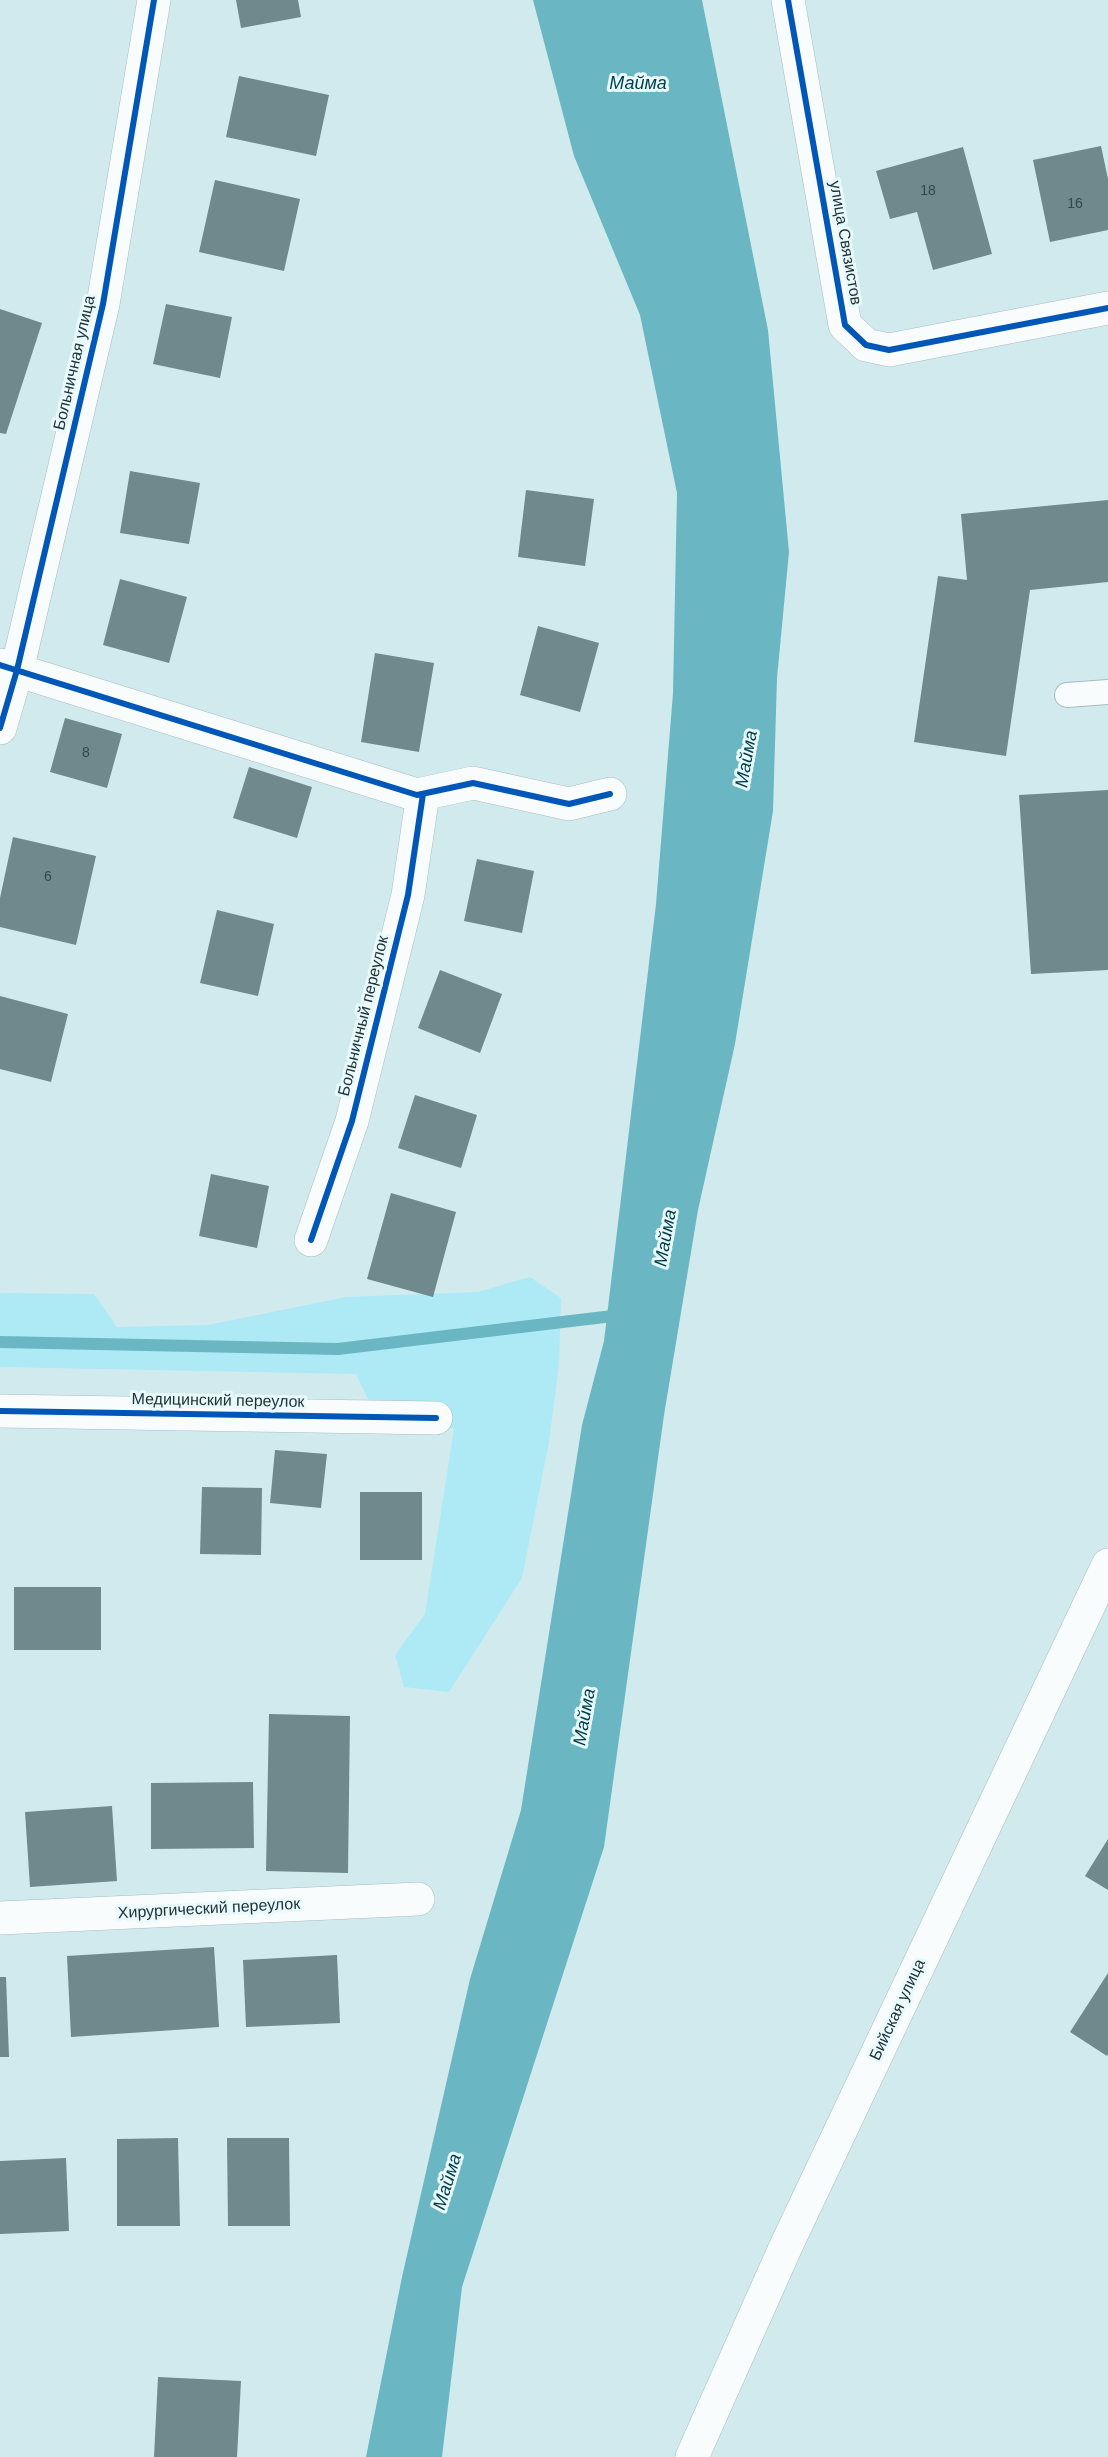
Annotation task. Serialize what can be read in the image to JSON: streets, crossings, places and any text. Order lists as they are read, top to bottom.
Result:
{
  "streets": {
    "street": [
      "улица Связистов",
      "Больничная улица",
      "Больничный переулок",
      "Медицинский переулок",
      "Хирургический переулок",
      "Бийская улица"
    ]
  },
  "water": ["Майма"],
  "house_numbers": [
    "18",
    "16",
    "8",
    "6"
  ]
}
